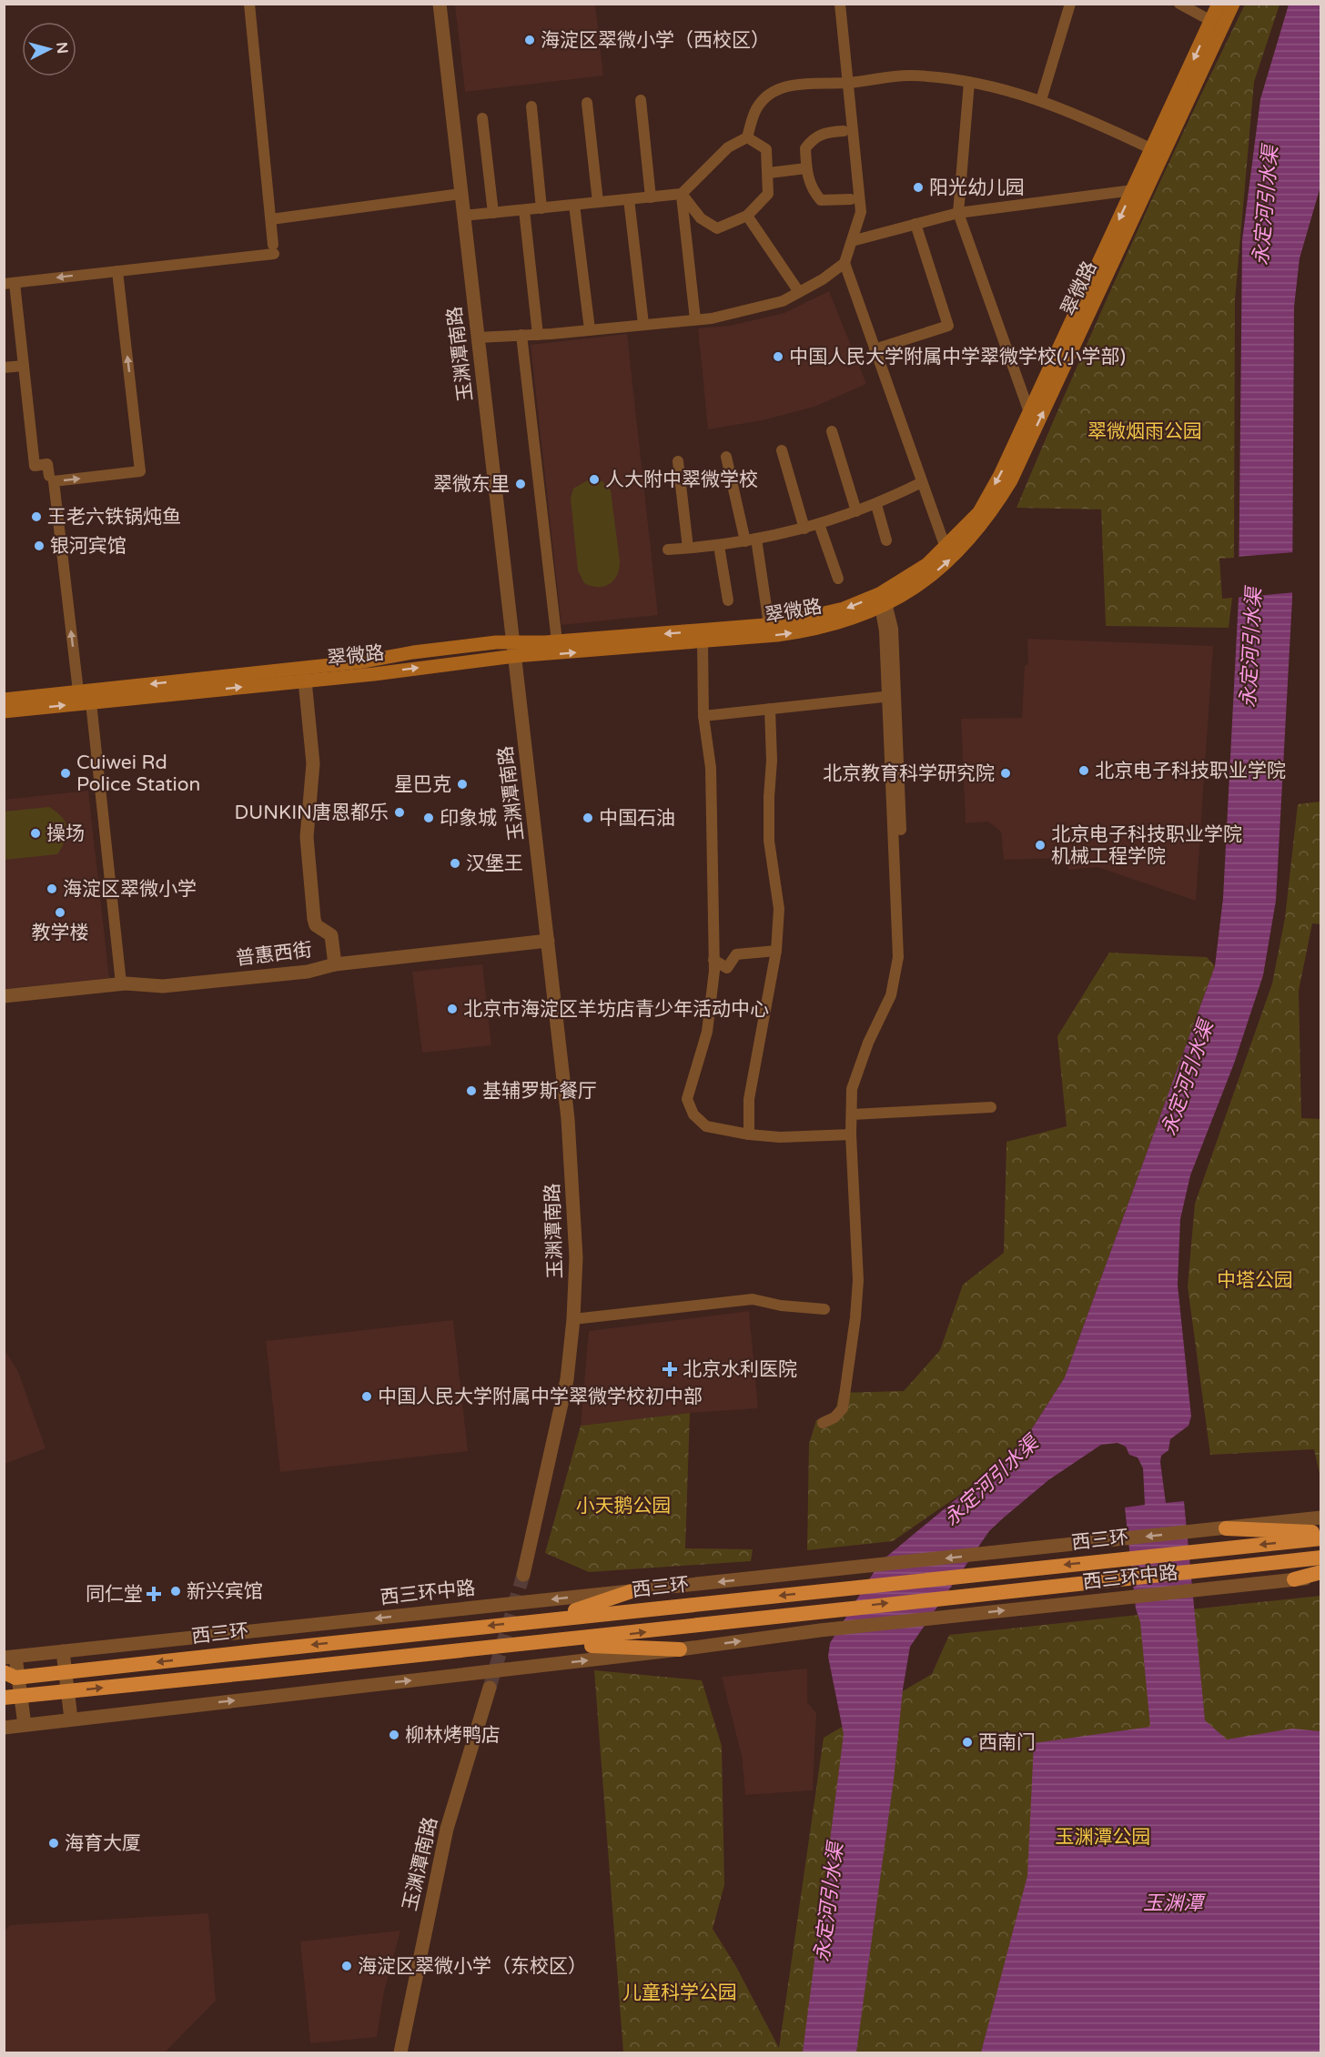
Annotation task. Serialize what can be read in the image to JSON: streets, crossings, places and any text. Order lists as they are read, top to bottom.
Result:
{
  "streets": {
    "highway": ["西三环"],
    "main road": ["翠微路"],
    "street": ["玉渊潭南路", "普惠西街", "西三环中路"]
  },
  "crossings": [
    ["翠微路", "玉渊潭南路"],
    ["玉渊潭南路", "普惠西街"]
  ],
  "water": ["永定河引水渠", "玉渊潭"],
  "parks": [
    "翠微烟雨公园",
    "中塔公园",
    "小天鹅公园",
    "玉渊潭公园",
    "儿童科学公园"
  ],
  "places": {
    "other": [
      "海淀区翠微小学（西校区）",
      "阳光幼儿园",
      "中国人民大学附属中学翠微学校(小学部)",
      "人大附中翠微学校",
      "翠微东里",
      "王老六铁锅炖鱼",
      "银河宾馆",
      "北京电子科技职业学院",
      "Cuiwei Rd Police Station",
      "北京教育科学研究院",
      "星巴克",
      "DUNKIN唐恩都乐",
      "印象城",
      "中国石油",
      "操场",
      "北京电子科技职业学院 机械工程学院",
      "汉堡王",
      "海淀区翠微小学",
      "教学楼",
      "北京市海淀区羊坊店青少年活动中心",
      "基辅罗斯餐厅",
      "中国人民大学附属中学翠微学校初中部",
      "新兴宾馆",
      "柳林烤鸭店",
      "西南门",
      "海育大厦",
      "海淀区翠微小学（东校区）"
    ],
    "health": ["北京水利医院", "同仁堂"]
  },
  "north": "right"
}
